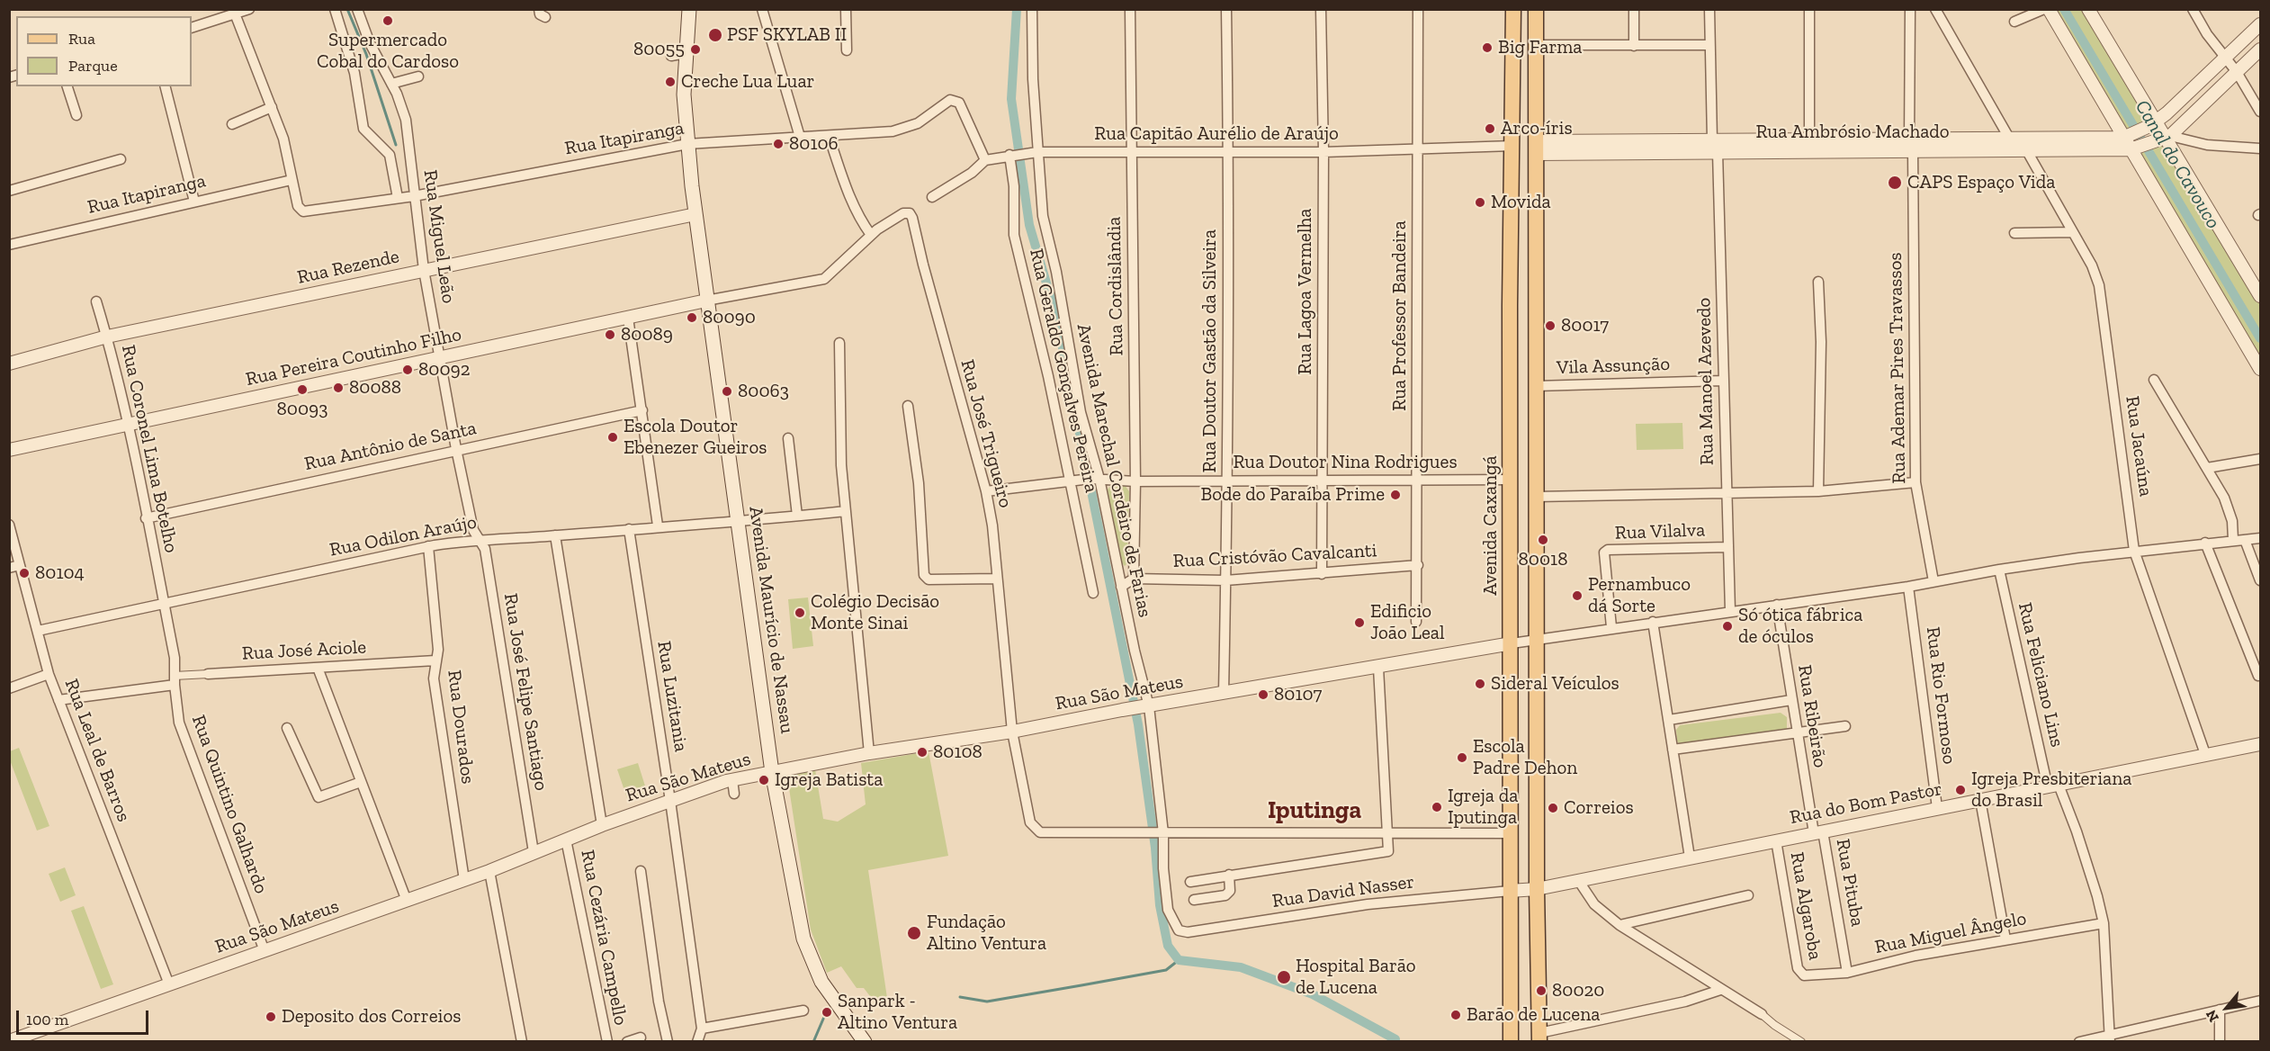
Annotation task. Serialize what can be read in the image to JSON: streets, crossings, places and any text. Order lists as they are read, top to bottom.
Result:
{
  "streets": {
    "main road": ["Avenida Caxangá", "Avenida Maurício de Nassau"],
    "street": [
      "Rua Ambrósio Machado",
      "Rua Capitão Aurélio de Araújo",
      "Rua Itapiranga",
      "Rua Miguel Leão",
      "Rua Rezende",
      "Rua Cordislândia",
      "Rua Lagoa Vermelha",
      "Rua Professor Bandeira",
      "Rua Doutor Gastão da Silveira",
      "Rua Pereira Coutinho Filho",
      "Vila Assunção",
      "Rua Ademar Pires Travassos",
      "Rua Geraldo Gonçalves Pereira",
      "Rua Manoel Azevedo",
      "Rua José Trigueiro",
      "Rua Antônio de Santa",
      "Rua Jacaúna",
      "Rua Coronel Lima Botelho",
      "Rua Doutor Nina Rodrigues",
      "Avenida Marechal Cordeiro de Farias",
      "Rua Vilalva",
      "Rua Odilon Araújo",
      "Rua Cristóvão Cavalcanti",
      "Rua José Aciole",
      "Rua Feliciano Lins",
      "Rua José Felipe Santiago",
      "Rua São Mateus",
      "Rua Rio Formoso",
      "Rua Luzitania",
      "Rua Ribeirão",
      "Rua Dourados",
      "Rua Leal de Barros",
      "Rua do Bom Pastor",
      "Rua Quintino Galhardo",
      "Rua Pituba",
      "Rua David Nasser",
      "Rua Algaroba",
      "Rua Miguel Ângelo",
      "Rua Cezária Campello"
    ]
  },
  "crossings": [
    ["Rua Ambrósio Machado", "Rua Ademar Pires Travassos"],
    ["Rua Ambrósio Machado", "Rua Manoel Azevedo"],
    ["Rua Ambrósio Machado", "Rua Jacaúna"],
    ["Rua Capitão Aurélio de Araújo", "Rua Itapiranga"],
    ["Rua Capitão Aurélio de Araújo", "Rua Cordislândia"],
    ["Rua Capitão Aurélio de Araújo", "Rua Lagoa Vermelha"],
    ["Rua Capitão Aurélio de Araújo", "Rua Professor Bandeira"],
    ["Rua Capitão Aurélio de Araújo", "Rua Doutor Gastão da Silveira"],
    ["Rua Capitão Aurélio de Araújo", "Rua Geraldo Gonçalves Pereira"],
    ["Rua Capitão Aurélio de Araújo", "Avenida Marechal Cordeiro de Farias"],
    ["Rua Capitão Aurélio de Araújo", "Avenida Caxangá"],
    ["Rua Itapiranga", "Rua Miguel Leão"],
    ["Rua Itapiranga", "Avenida Maurício de Nassau"],
    ["Rua Miguel Leão", "Rua Rezende"],
    ["Rua Miguel Leão", "Rua Pereira Coutinho Filho"],
    ["Rua Miguel Leão", "Rua Antônio de Santa"],
    ["Rua Miguel Leão", "Rua Odilon Araújo"],
    ["Rua Miguel Leão", "Rua José Felipe Santiago"],
    ["Rua Rezende", "Rua Coronel Lima Botelho"],
    ["Rua Rezende", "Avenida Maurício de Nassau"],
    ["Rua Cordislândia", "Rua Doutor Nina Rodrigues"],
    ["Rua Cordislândia", "Rua Cristóvão Cavalcanti"],
    ["Rua Lagoa Vermelha", "Rua Doutor Nina Rodrigues"],
    ["Rua Lagoa Vermelha", "Rua Cristóvão Cavalcanti"],
    ["Rua Professor Bandeira", "Rua Doutor Nina Rodrigues"],
    ["Rua Professor Bandeira", "Rua Cristóvão Cavalcanti"],
    ["Rua Doutor Gastão da Silveira", "Rua Doutor Nina Rodrigues"],
    ["Rua Doutor Gastão da Silveira", "Rua Cristóvão Cavalcanti"],
    ["Rua Doutor Gastão da Silveira", "Rua São Mateus"],
    ["Rua Pereira Coutinho Filho", "Rua Coronel Lima Botelho"],
    ["Rua Pereira Coutinho Filho", "Avenida Maurício de Nassau"],
    ["Vila Assunção", "Rua Manoel Azevedo"],
    ["Rua Ademar Pires Travassos", "Rua São Mateus"],
    ["Rua Geraldo Gonçalves Pereira", "Rua Doutor Nina Rodrigues"],
    ["Rua Manoel Azevedo", "Rua Vilalva"],
    ["Rua Manoel Azevedo", "Rua São Mateus"],
    ["Rua José Trigueiro", "Rua Doutor Nina Rodrigues"],
    ["Rua José Trigueiro", "Avenida Marechal Cordeiro de Farias"],
    ["Rua José Trigueiro", "Rua São Mateus"],
    ["Rua Antônio de Santa", "Rua Coronel Lima Botelho"],
    ["Rua Jacaúna", "Rua São Mateus"],
    ["Rua Jacaúna", "Rua do Bom Pastor"],
    ["Rua Coronel Lima Botelho", "Rua Odilon Araújo"],
    ["Rua Coronel Lima Botelho", "Rua Quintino Galhardo"],
    ["Rua Doutor Nina Rodrigues", "Avenida Marechal Cordeiro de Farias"],
    ["Rua Doutor Nina Rodrigues", "Avenida Caxangá"],
    ["Avenida Marechal Cordeiro de Farias", "Rua São Mateus"],
    ["Avenida Marechal Cordeiro de Farias", "Rua David Nasser"],
    ["Avenida Caxangá", "Rua São Mateus"],
    ["Avenida Caxangá", "Rua do Bom Pastor"],
    ["Avenida Caxangá", "Rua David Nasser"],
    ["Rua Vilalva", "Rua São Mateus"],
    ["Rua Odilon Araújo", "Avenida Maurício de Nassau"],
    ["Rua Odilon Araújo", "Rua José Felipe Santiago"],
    ["Rua Odilon Araújo", "Rua Luzitania"],
    ["Rua Odilon Araújo", "Rua Dourados"],
    ["Rua Odilon Araújo", "Rua Leal de Barros"],
    ["Rua Odilon Araújo", "Rua Quintino Galhardo"],
    ["Avenida Maurício de Nassau", "Rua São Mateus"],
    ["Rua José Aciole", "Rua Dourados"],
    ["Rua José Aciole", "Rua Leal de Barros"],
    ["Rua José Aciole", "Rua Quintino Galhardo"],
    ["Rua Feliciano Lins", "Rua São Mateus"],
    ["Rua Feliciano Lins", "Rua do Bom Pastor"],
    ["Rua Feliciano Lins", "Rua Miguel Ângelo"],
    ["Rua José Felipe Santiago", "Rua São Mateus"],
    ["Rua São Mateus", "Rua Rio Formoso"],
    ["Rua São Mateus", "Rua Luzitania"],
    ["Rua São Mateus", "Rua Ribeirão"],
    ["Rua São Mateus", "Rua Dourados"],
    ["Rua São Mateus", "Rua Leal de Barros"],
    ["Rua São Mateus", "Rua Quintino Galhardo"],
    ["Rua São Mateus", "Rua Cezária Campello"],
    ["Rua Rio Formoso", "Rua do Bom Pastor"],
    ["Rua Ribeirão", "Rua do Bom Pastor"],
    ["Rua Ribeirão", "Rua Pituba"],
    ["Rua do Bom Pastor", "Rua Pituba"],
    ["Rua do Bom Pastor", "Rua David Nasser"],
    ["Rua do Bom Pastor", "Rua Algaroba"],
    ["Rua Pituba", "Rua Miguel Ângelo"],
    ["Rua Algaroba", "Rua Miguel Ângelo"]
  ],
  "districts": ["Iputinga"],
  "water": ["Canal do Cavouco"],
  "places": [
    "Supermercado Cobal do Cardoso",
    "PSF SKYLAB II",
    "Big Farma",
    "80055",
    "Creche Lua Luar",
    "Arco-íris",
    "80106",
    "CAPS Espaço Vida",
    "Movida",
    "80090",
    "80017",
    "80089",
    "80092",
    "80088",
    "80093",
    "80063",
    "Escola Doutor Ebenezer Gueiros",
    "Bode do Paraíba Prime",
    "80018",
    "80104",
    "Pernambuco dá Sorte",
    "Colégio Decisão Monte Sinai",
    "Edificio João Leal",
    "Só ótica fábrica de óculos",
    "Sideral Veículos",
    "80107",
    "80108",
    "Escola Padre Dehon",
    "Igreja Batista",
    "Igreja Presbiteriana do Brasil",
    "Igreja da Iputinga",
    "Correios",
    "Fundação Altino Ventura",
    "Hospital Barão de Lucena",
    "80020",
    "Sanpark - Altino Ventura",
    "Barão de Lucena",
    "Deposito dos Correios"
  ],
  "legend": ["Rua", "Parque"],
  "scale_bar": "100 m",
  "north": "bottom left"
}
